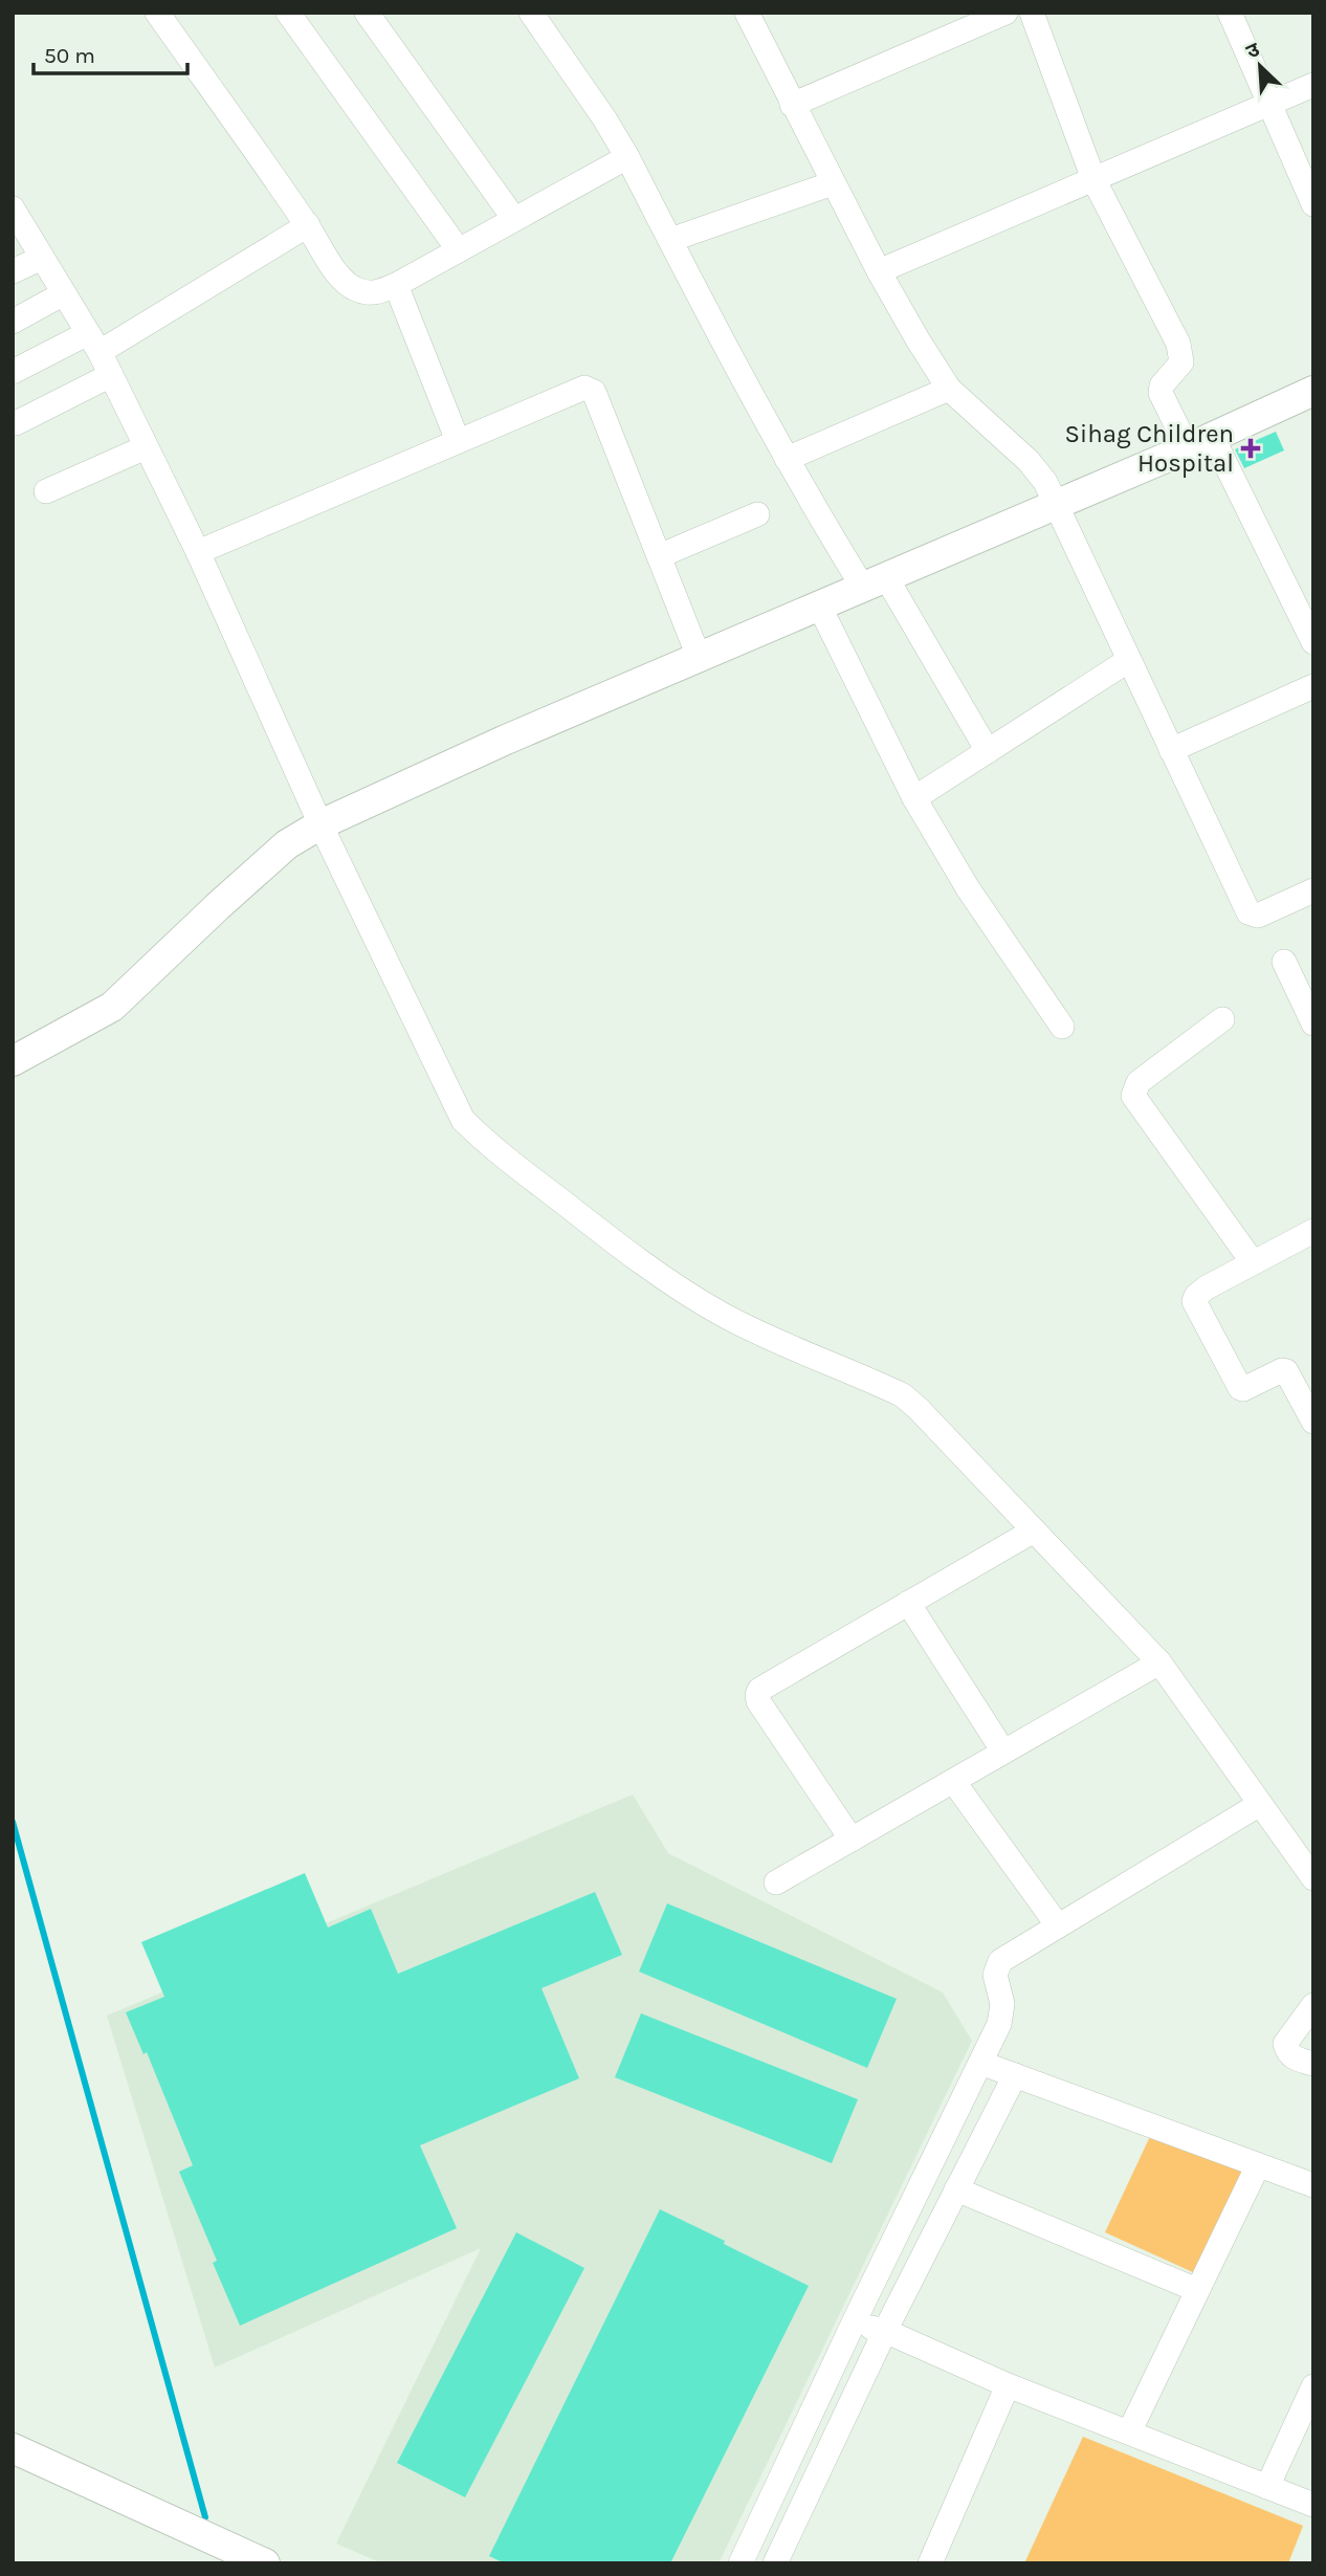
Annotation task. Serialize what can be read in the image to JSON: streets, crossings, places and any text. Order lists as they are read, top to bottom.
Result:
{
  "places": {
    "health": ["Sihag Children Hospital"]
  },
  "scale_bar": "50 m",
  "north": "top left"
}
